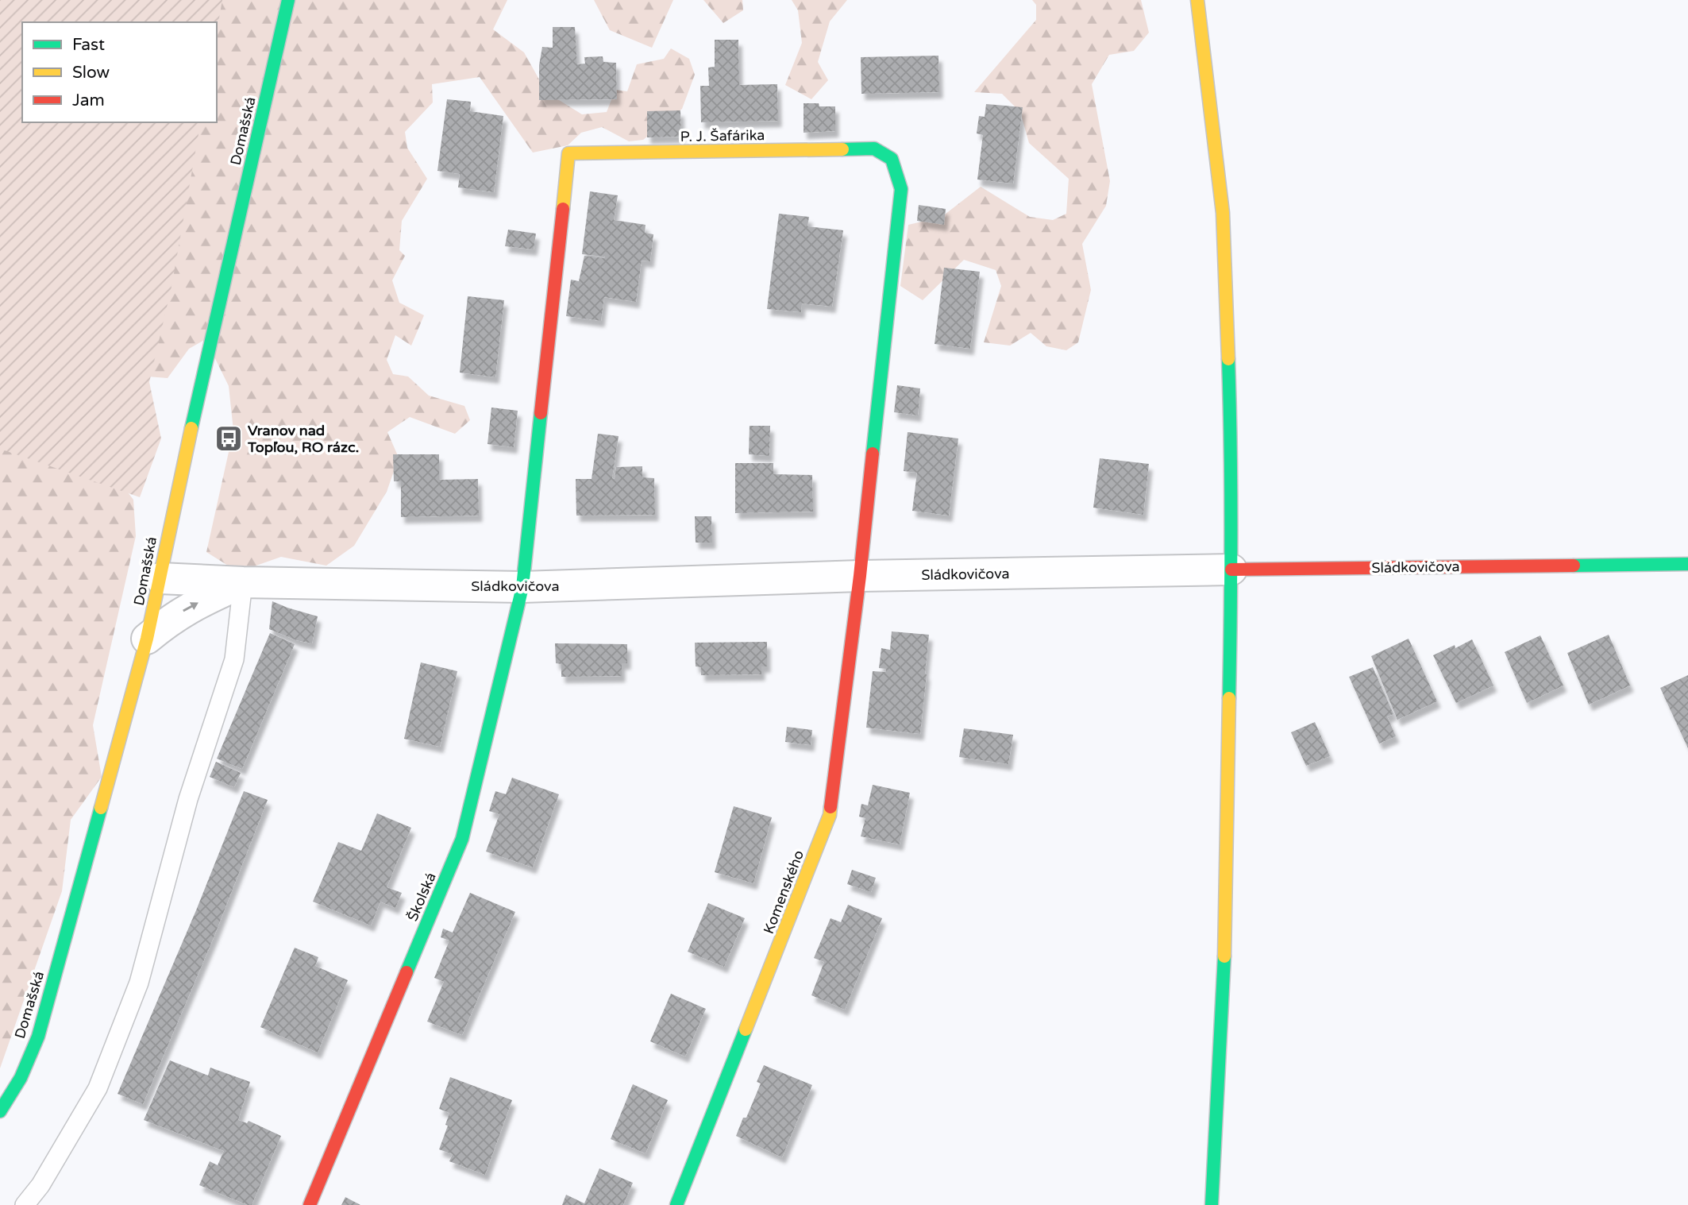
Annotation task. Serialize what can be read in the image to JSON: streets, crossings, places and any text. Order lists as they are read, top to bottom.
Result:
{
  "streets": {
    "street": [
      "Domašská",
      "P. J. Šafárika",
      "Sládkovičova",
      "Komenského",
      "Školská"
    ]
  },
  "crossings": [
    ["Domašská", "Sládkovičova"],
    ["P. J. Šafárika", "Sládkovičova"],
    ["P. J. Šafárika", "Komenského"],
    ["P. J. Šafárika", "Školská"],
    ["Sládkovičova", "Komenského"],
    ["Sládkovičova", "Školská"]
  ],
  "places": {
    "bus stop": ["Vranov nad Topľou, RO rázc."]
  },
  "legend": ["Fast", "Slow", "Jam"]
}
